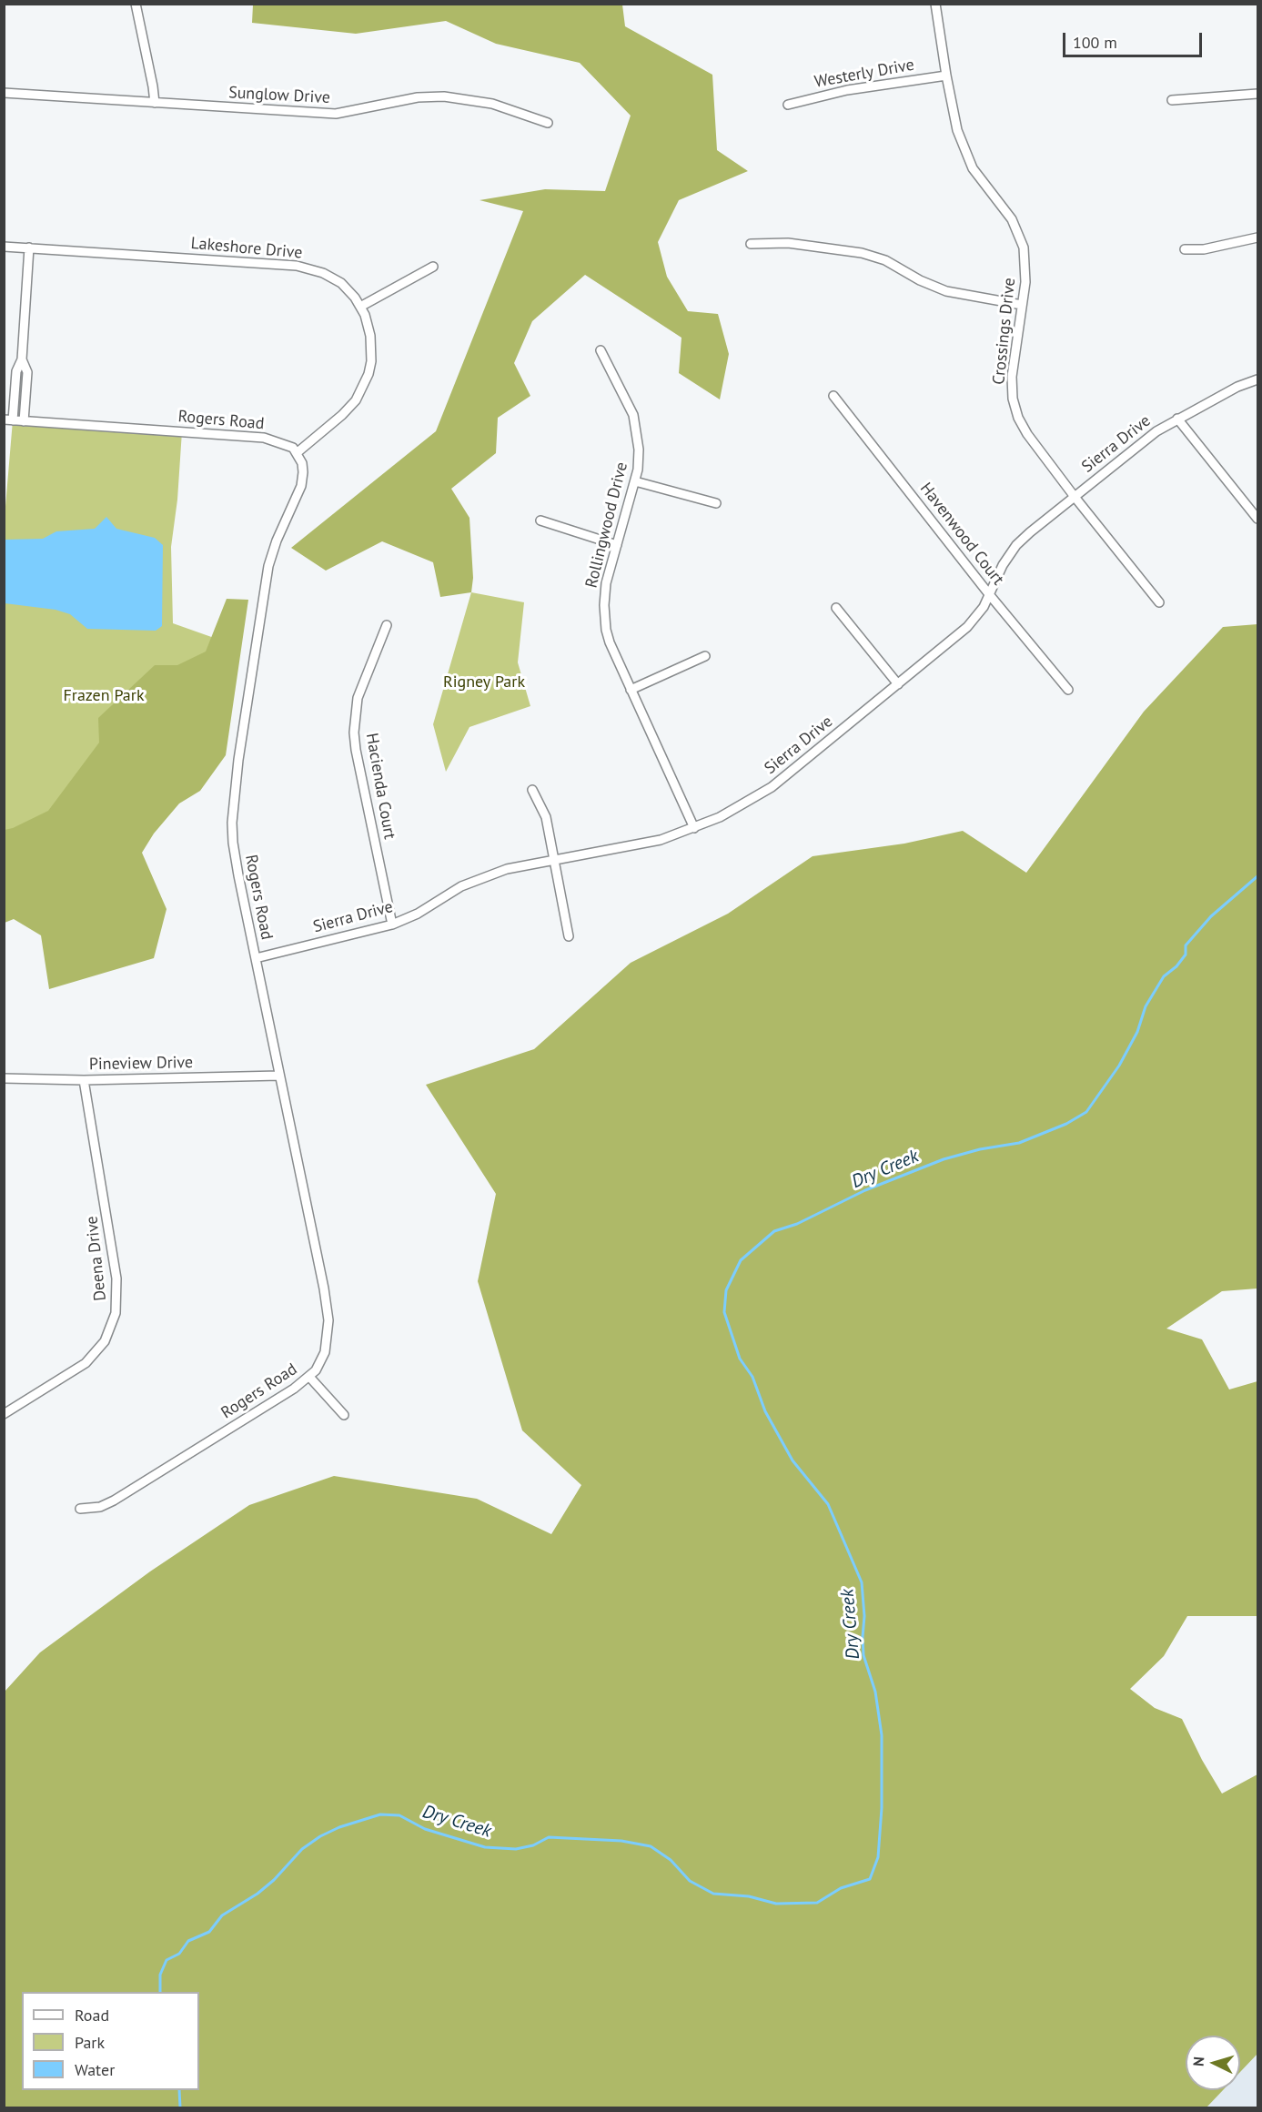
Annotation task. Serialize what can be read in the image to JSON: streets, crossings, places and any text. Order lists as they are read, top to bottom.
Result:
{
  "streets": {
    "street": [
      "Westerly Drive",
      "Sunglow Drive",
      "Lakeshore Drive",
      "Crossings Drive",
      "Rogers Road",
      "Sierra Drive",
      "Rollingwood Drive",
      "Havenwood Court",
      "Hacienda Court",
      "Pineview Drive",
      "Deena Drive"
    ]
  },
  "crossings": [
    ["Westerly Drive", "Crossings Drive"],
    ["Lakeshore Drive", "Rogers Road"],
    ["Crossings Drive", "Sierra Drive"],
    ["Rogers Road", "Sierra Drive"],
    ["Rogers Road", "Pineview Drive"],
    ["Sierra Drive", "Rollingwood Drive"],
    ["Sierra Drive", "Havenwood Court"],
    ["Sierra Drive", "Hacienda Court"],
    ["Pineview Drive", "Deena Drive"]
  ],
  "water": ["Dry Creek"],
  "parks": ["Rigney Park", "Frazen Park"],
  "legend": ["Road", "Park", "Water"],
  "scale_bar": "100 m",
  "north": "left"
}
